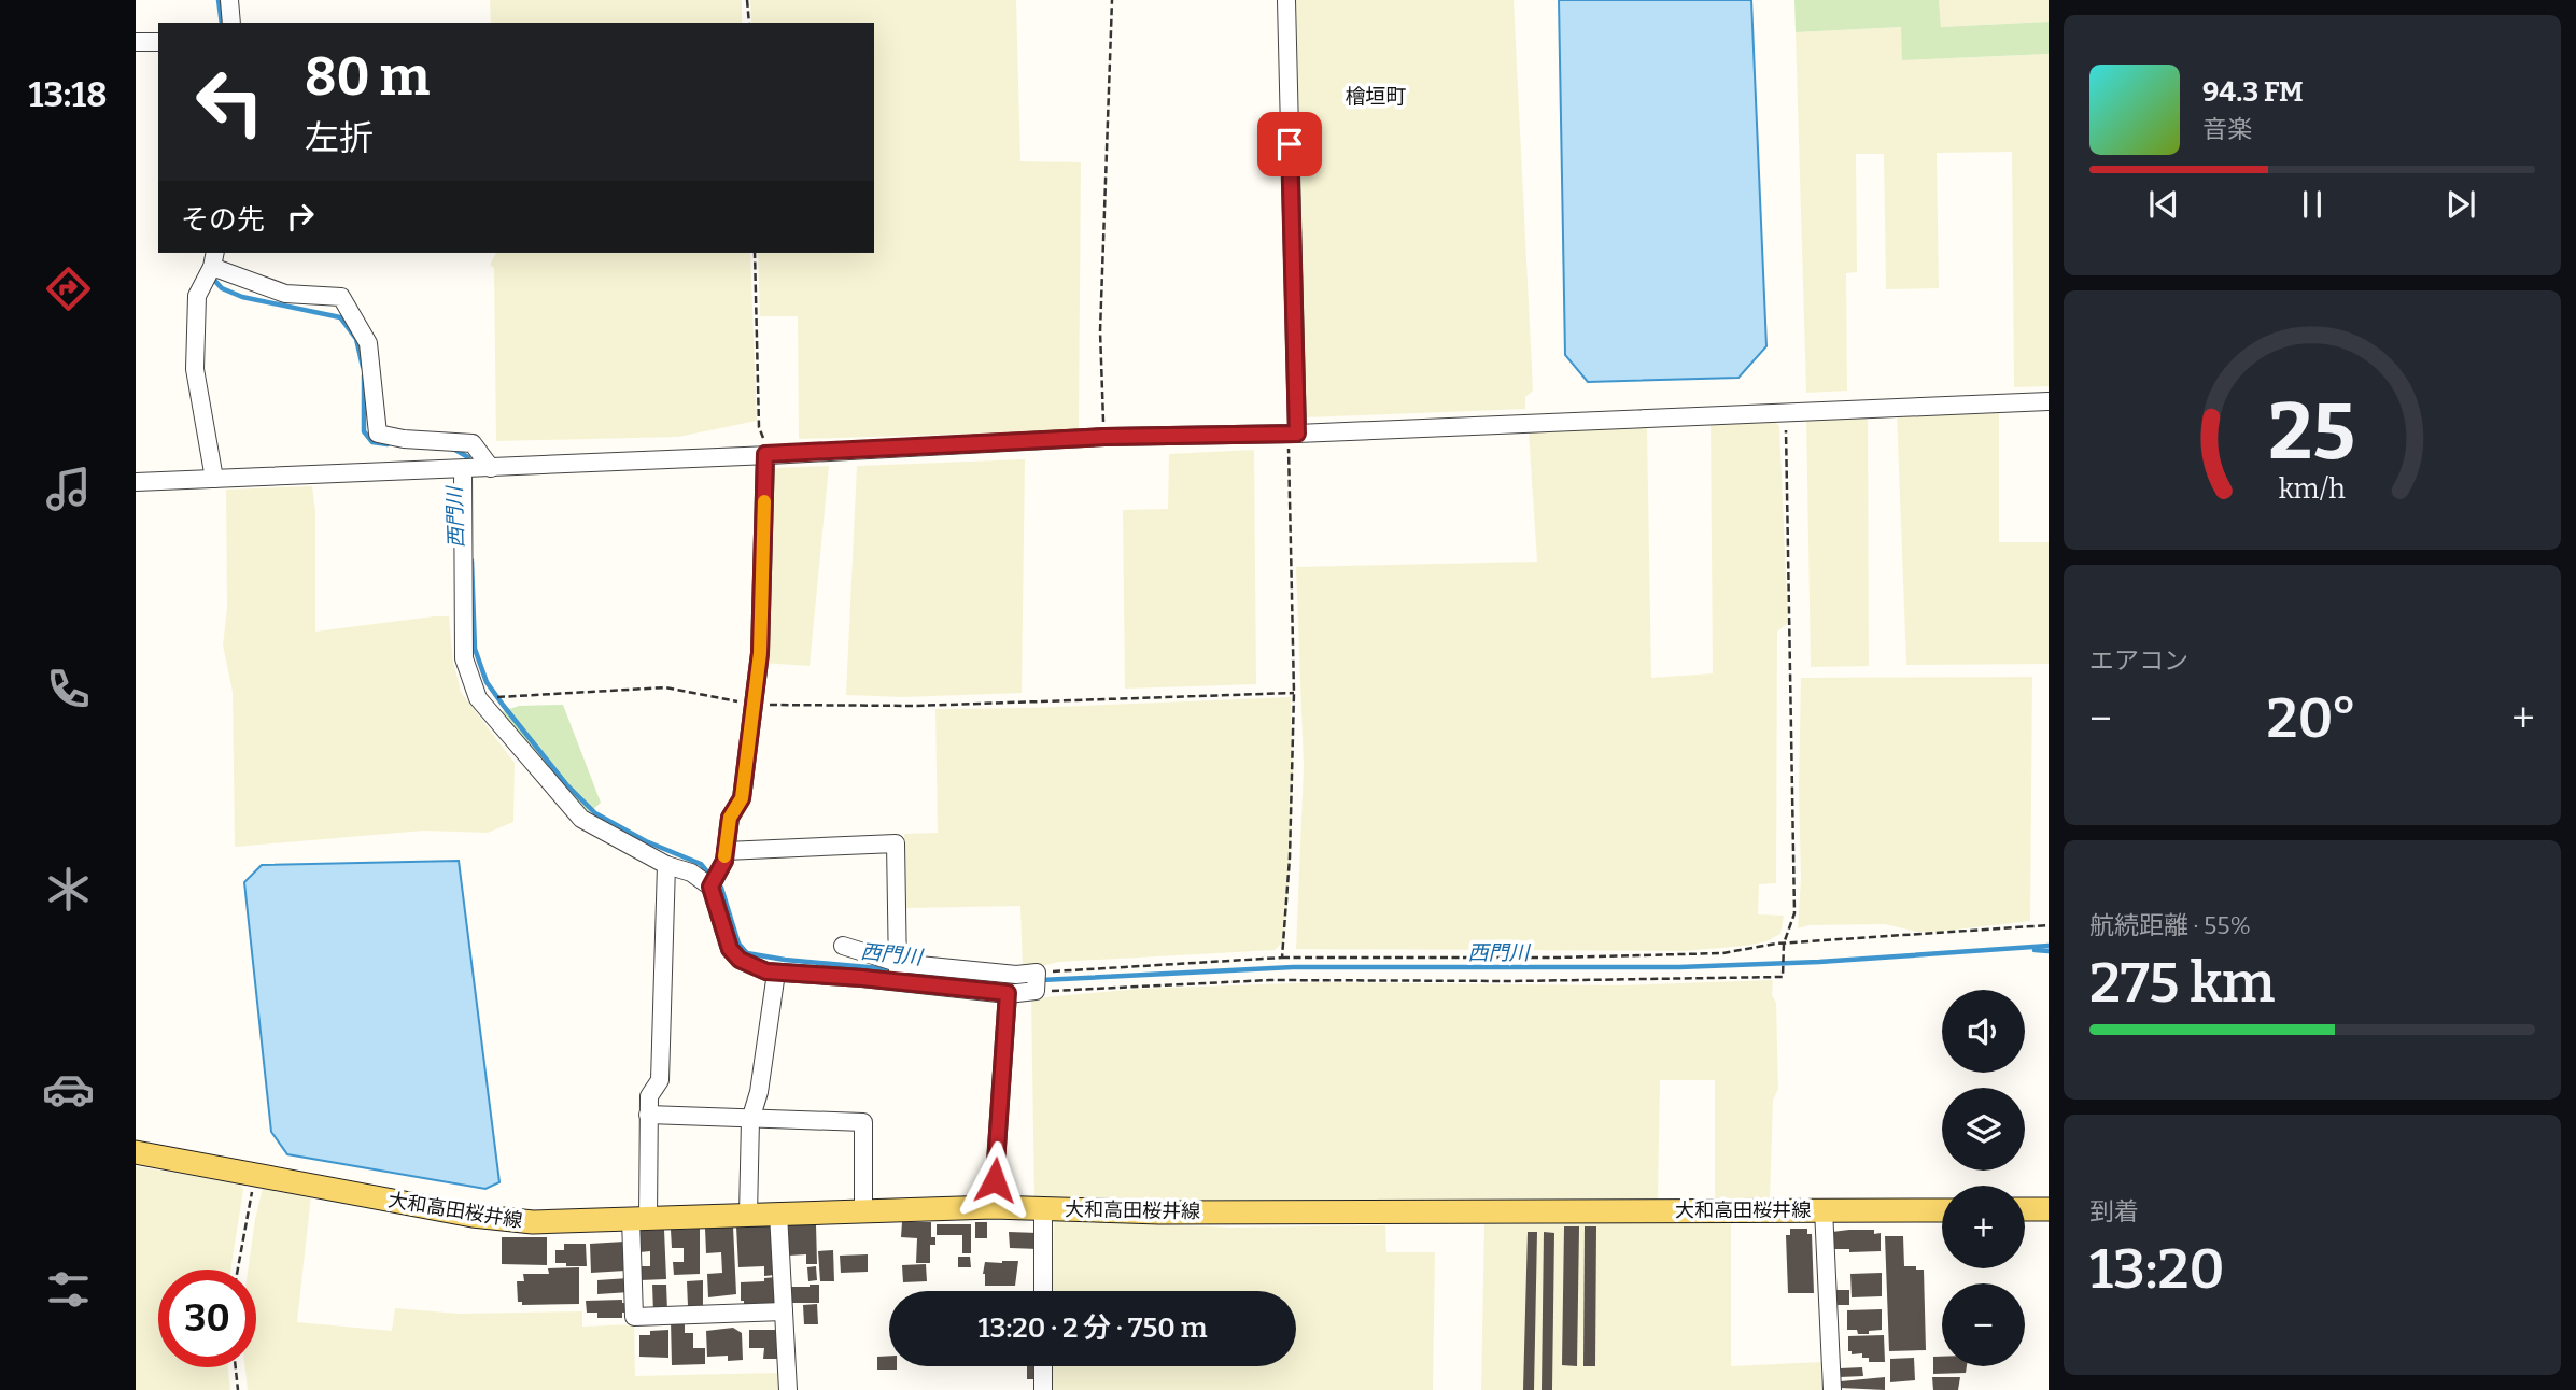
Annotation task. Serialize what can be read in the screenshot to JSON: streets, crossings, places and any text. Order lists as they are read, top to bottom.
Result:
{
  "streets": {
    "main road": ["大和高田桜井線"]
  },
  "districts": ["檜垣町"],
  "water": ["西門川"],
  "page": {
    "tabs": "13:18",
    "turn": ["80 m", "左折"],
    "song": ["94.3 FM", "音楽"],
    "then": "その先",
    "tile": [
      "エアコン",
      ["航続距離 · 55%", "275 km"],
      ["到着", "13:20"]
    ],
    "heat": ["−", "20°", "+"],
    "map_buttons": ["+", "−"],
    "limit": "30",
    "trip": "13:20 · 2 分 · 750 m",
    "gauge": ["25", "km/h"]
  }
}
